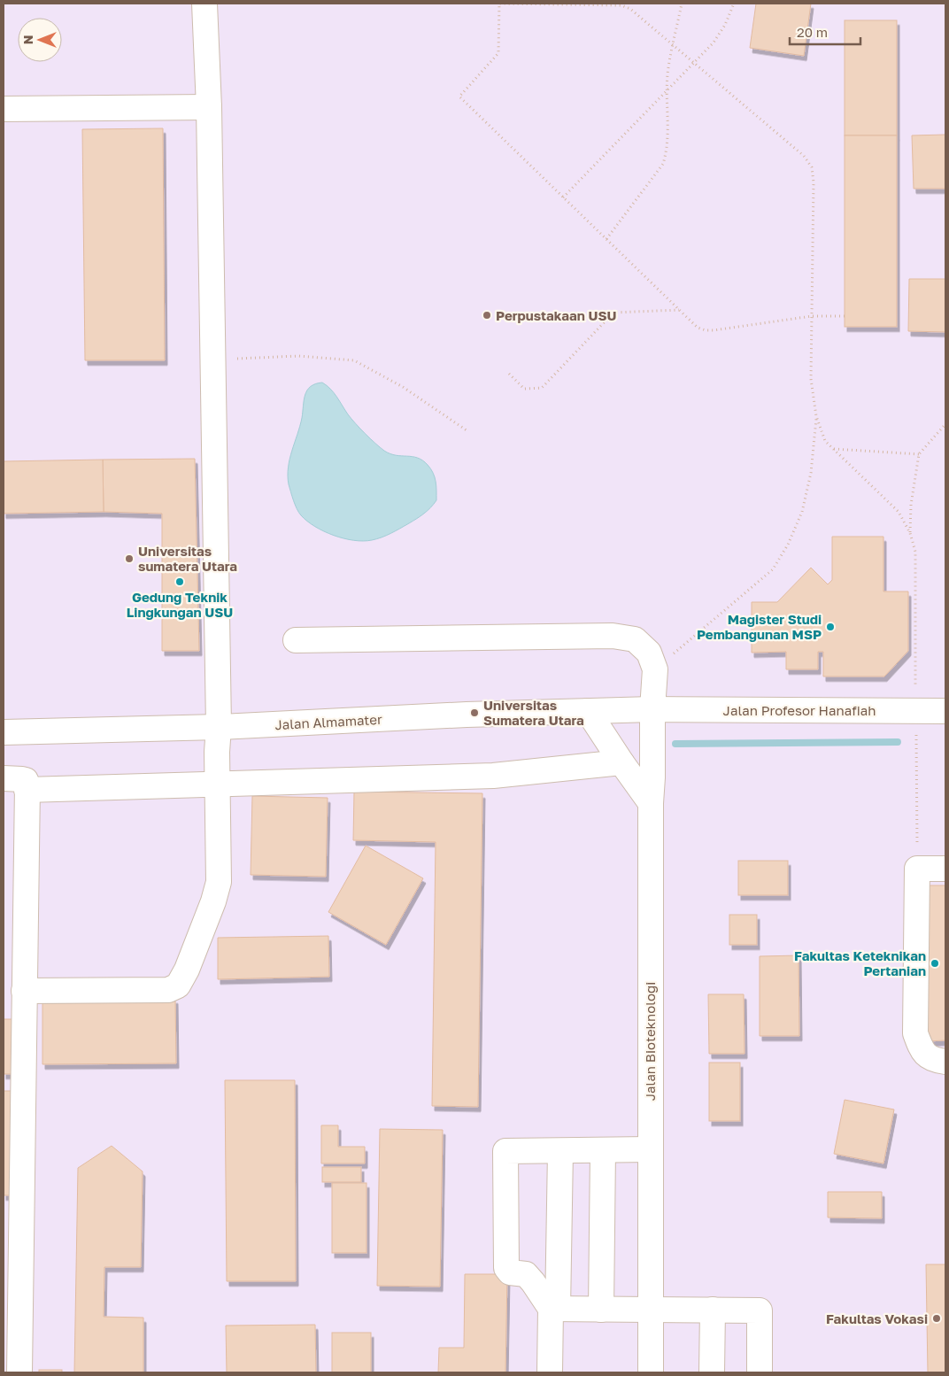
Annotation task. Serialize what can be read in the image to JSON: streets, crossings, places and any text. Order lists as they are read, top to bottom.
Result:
{
  "streets": {
    "lane": ["Jalan Profesor Hanafiah", "Jalan Almamater", "Jalan Bioteknologi"]
  },
  "crossings": [
    ["Jalan Profesor Hanafiah", "Jalan Almamater"],
    ["Jalan Profesor Hanafiah", "Jalan Bioteknologi"],
    ["Jalan Almamater", "Jalan Bioteknologi"]
  ],
  "places": [
    "Perpustakaan USU",
    "Universitas sumatera Utara",
    "Gedung Teknik Lingkungan USU",
    "Magister Studi Pembangunan MSP",
    "Universitas Sumatera Utara",
    "Fakultas Keteknikan Pertanian",
    "Fakultas Vokasi"
  ],
  "scale_bar": "20 m",
  "north": "left"
}
